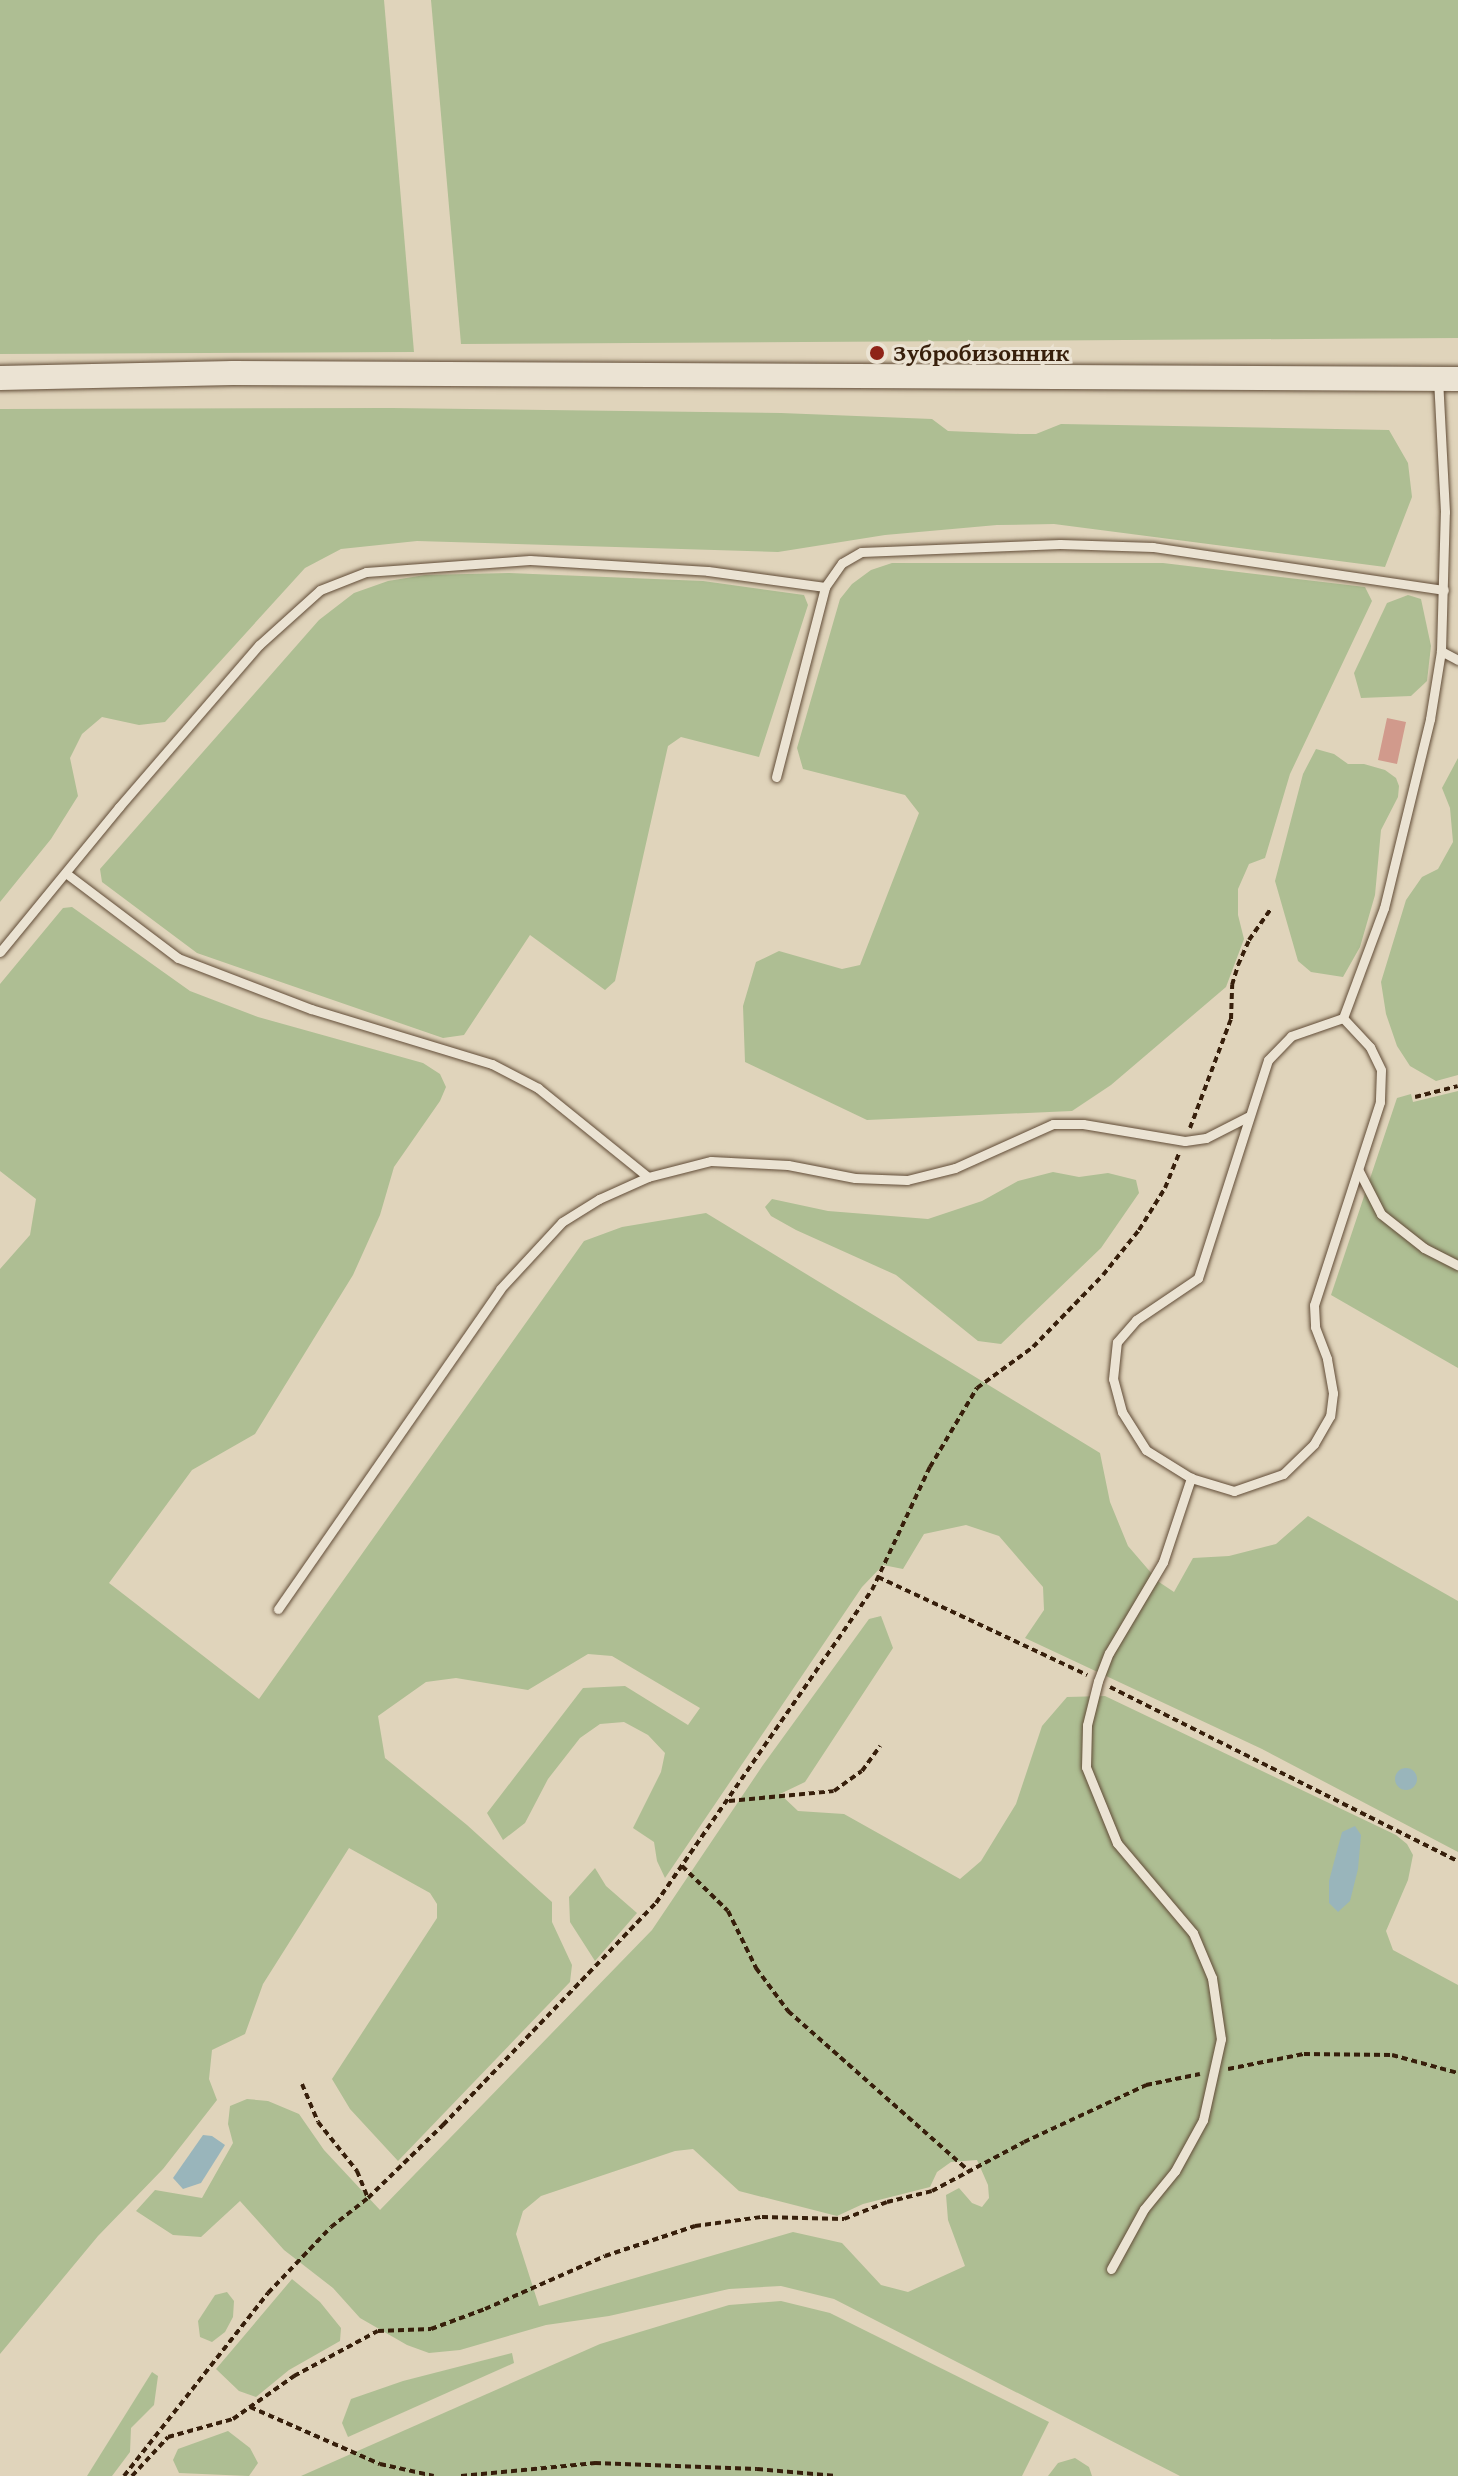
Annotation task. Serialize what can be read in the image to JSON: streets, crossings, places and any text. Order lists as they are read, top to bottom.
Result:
{
  "places": ["Зубробизонник"]
}
